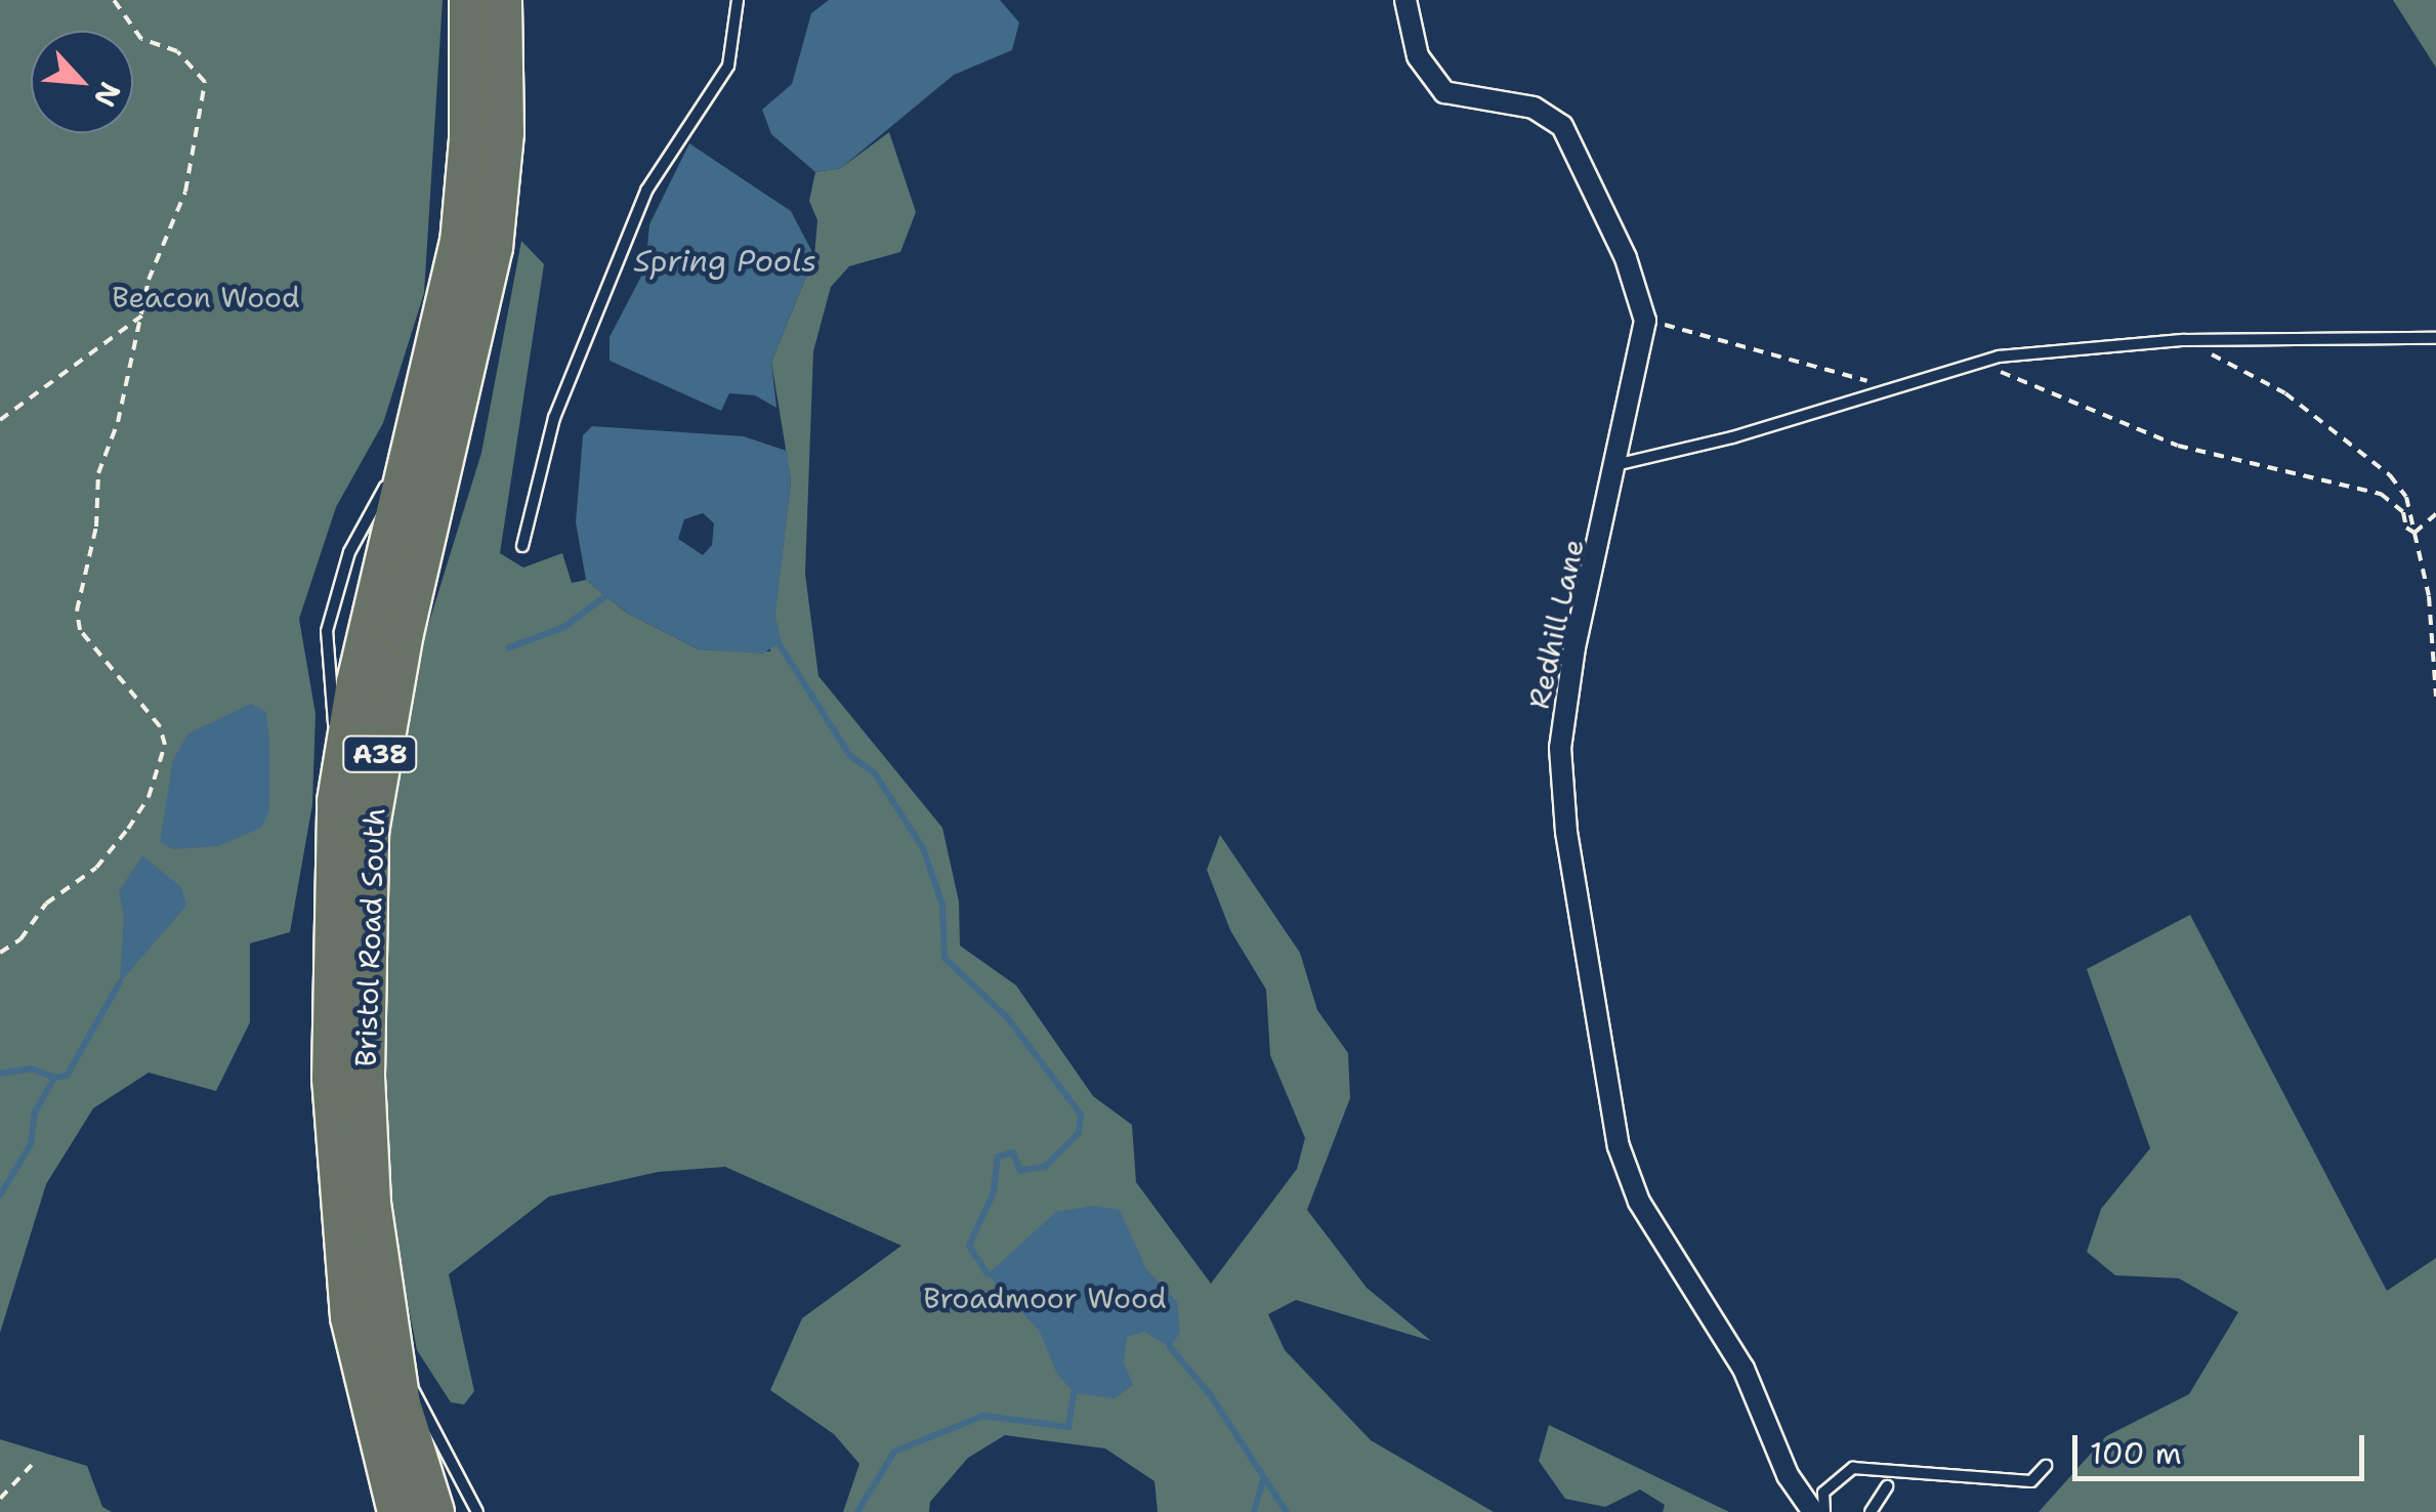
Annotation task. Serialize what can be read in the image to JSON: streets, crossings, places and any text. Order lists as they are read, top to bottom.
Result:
{
  "streets": {
    "highway": ["A38", "Bristol Road South"],
    "street": ["Redhill Lane"]
  },
  "water": ["Spring Pools"],
  "parks": ["Beacon Wood", "Broadmoor Wood"],
  "scale_bar": "100 m",
  "north": "bottom right"
}
